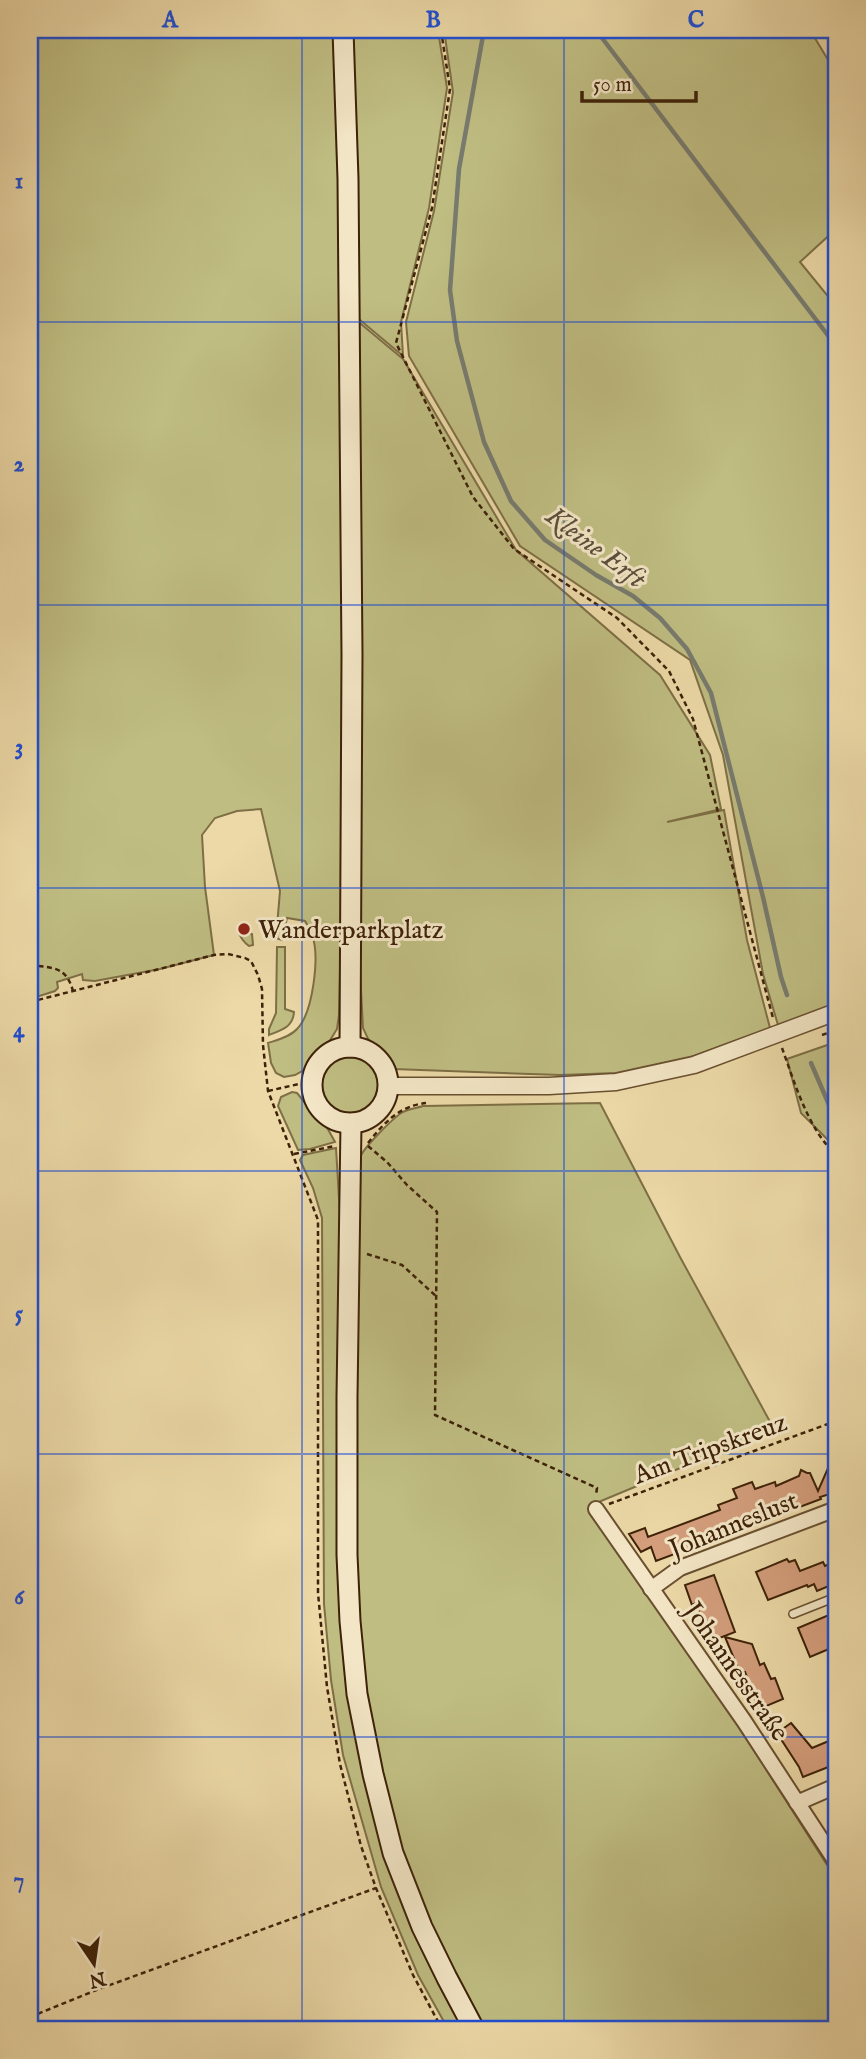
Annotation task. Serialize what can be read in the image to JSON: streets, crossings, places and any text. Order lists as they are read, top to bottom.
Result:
{
  "streets": {
    "street": ["Johanneslust", "Johannesstraße"],
    "path": ["Am Tripskreuz"]
  },
  "crossings": [
    ["Am Tripskreuz", "Johannesstraße"],
    ["Johanneslust", "Johannesstraße"]
  ],
  "water": ["Kleine Erft"],
  "places": ["Wanderparkplatz"],
  "scale_bar": "50 m",
  "north": "bottom",
  "grid": {
    "columns": ["A", "B", "C"],
    "rows": [
      "1",
      "2",
      "3",
      "4",
      "5",
      "6",
      "7"
    ]
  }
}
